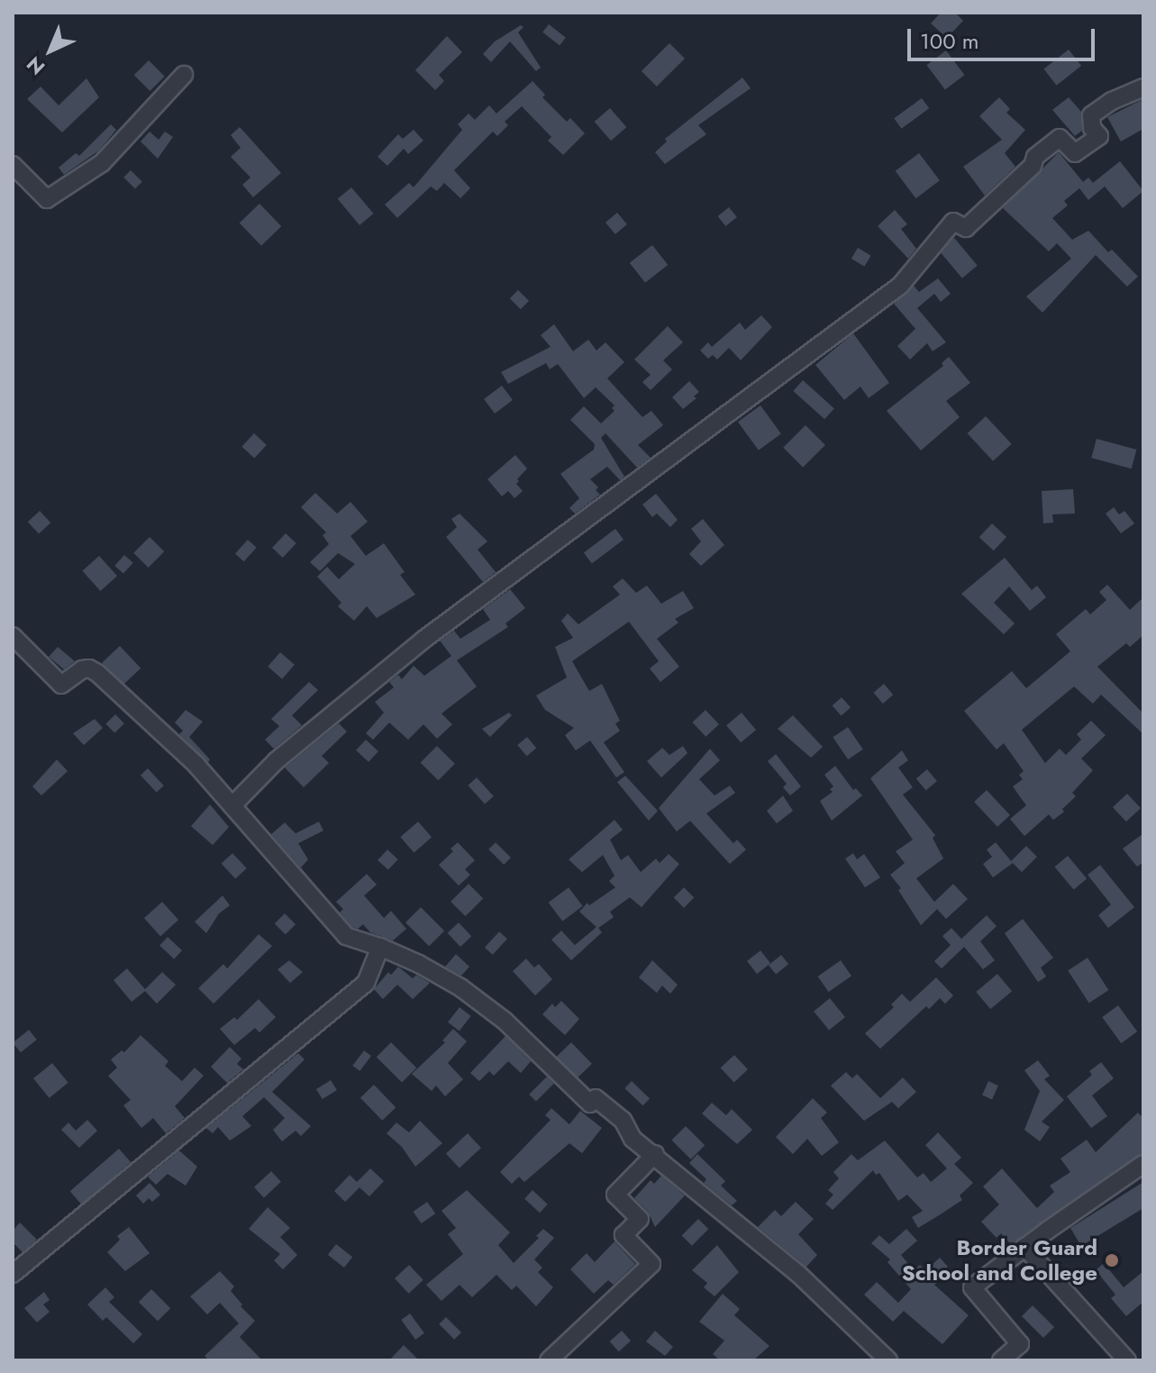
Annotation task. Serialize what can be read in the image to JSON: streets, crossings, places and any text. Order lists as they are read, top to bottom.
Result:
{
  "places": ["Border Guard School and College"],
  "scale_bar": "100 m",
  "north": "bottom left"
}
